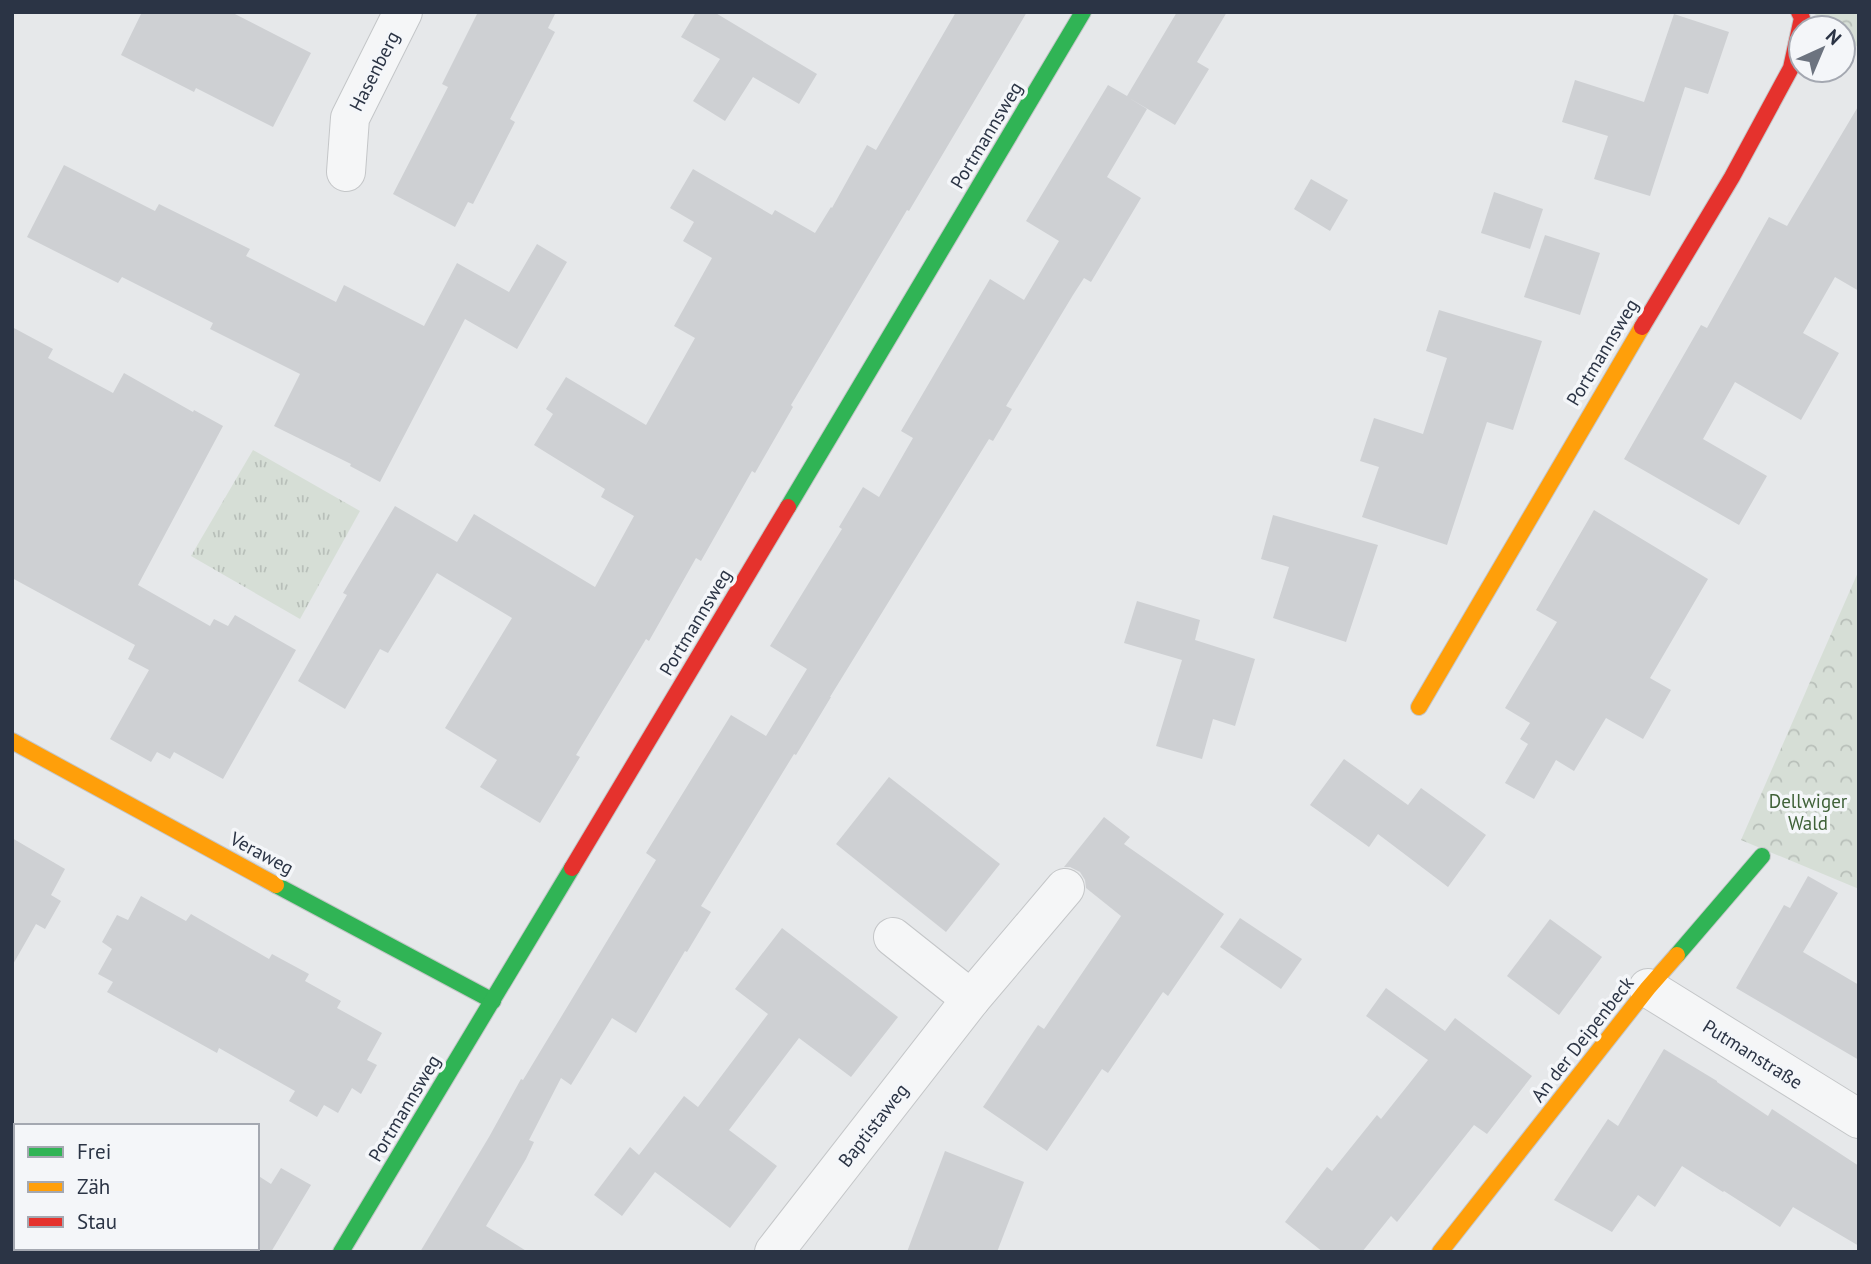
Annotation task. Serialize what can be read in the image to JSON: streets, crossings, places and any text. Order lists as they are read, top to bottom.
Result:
{
  "streets": {
    "street": [
      "Hasenberg",
      "Portmannsweg",
      "Veraweg",
      "An der Deipenbeck",
      "Putmanstraße",
      "Baptistaweg"
    ]
  },
  "crossings": [
    ["Portmannsweg", "Veraweg"],
    ["An der Deipenbeck", "Putmanstraße"]
  ],
  "parks": ["Dellwiger Wald"],
  "legend": ["Frei", "Zäh", "Stau"],
  "north": "top right"
}
